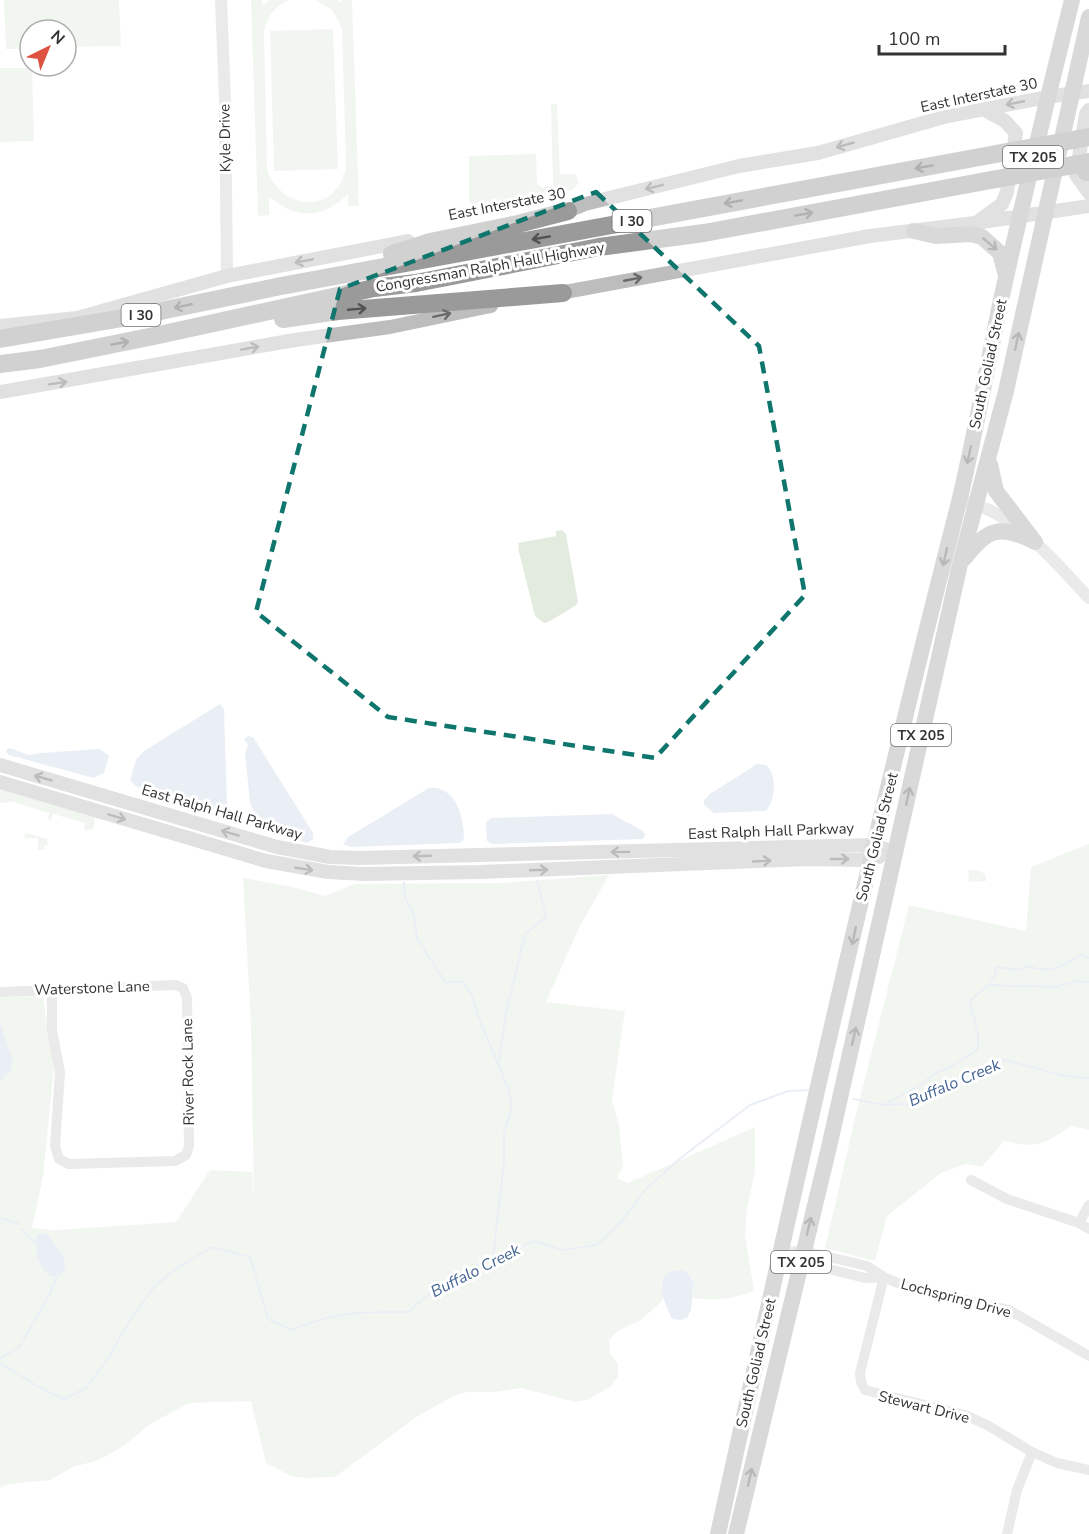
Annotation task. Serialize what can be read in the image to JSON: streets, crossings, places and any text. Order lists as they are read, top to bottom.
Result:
{
  "streets": {
    "highway": ["I 30", "Congressman Ralph Hall Highway"],
    "main road": [
      "East Interstate 30",
      "TX 205",
      "South Goliad Street",
      "East Ralph Hall Parkway"
    ],
    "street": [
      "Kyle Drive",
      "Waterstone Lane",
      "River Rock Lane",
      "Lochspring Drive",
      "Stewart Drive"
    ]
  },
  "crossings": [
    ["East Interstate 30", "Kyle Drive"],
    ["East Interstate 30", "South Goliad Street"],
    ["South Goliad Street", "East Ralph Hall Parkway"],
    ["South Goliad Street", "Lochspring Drive"],
    ["Waterstone Lane", "River Rock Lane"],
    ["Lochspring Drive", "Stewart Drive"]
  ],
  "water": ["Buffalo Creek"],
  "scale_bar": "100 m",
  "north": "top right"
}
